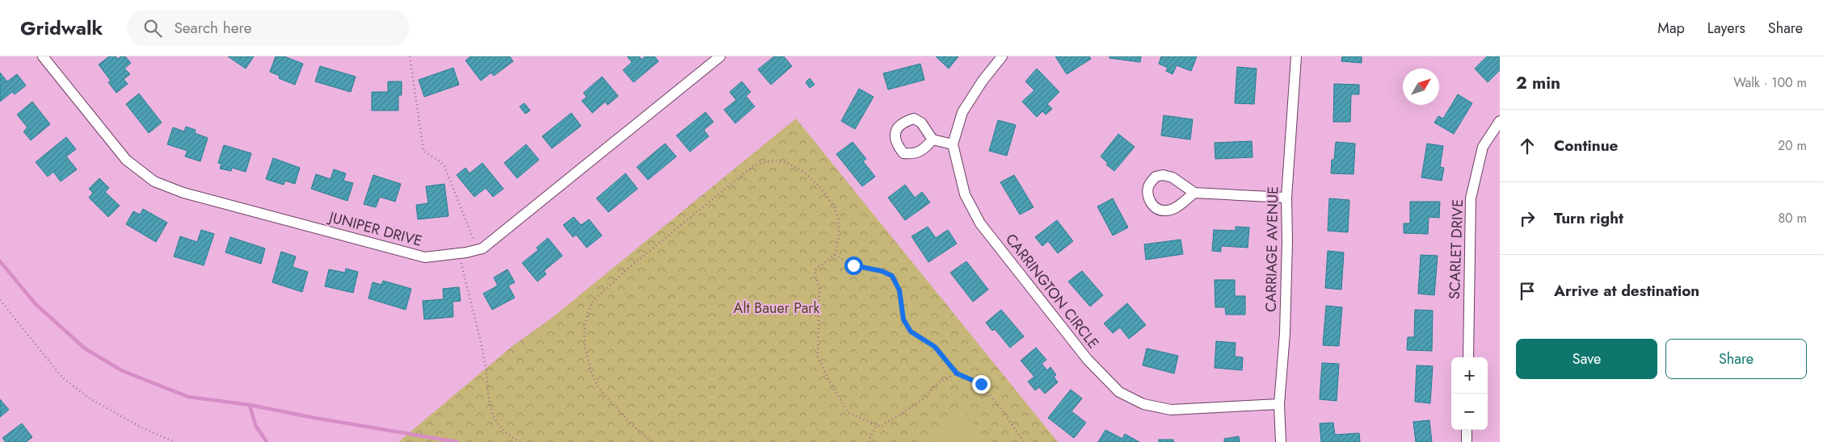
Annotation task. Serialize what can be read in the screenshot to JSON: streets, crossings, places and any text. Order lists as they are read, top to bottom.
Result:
{
  "streets": {
    "street": [
      "JUNIPER DRIVE",
      "CARRIAGE AVENUE",
      "SCARLET DRIVE",
      "CARRINGTON CIRCLE"
    ]
  },
  "crossings": [
    ["CARRIAGE AVENUE", "CARRINGTON CIRCLE"]
  ],
  "parks": ["Alt Bauer Park"],
  "north": "top right",
  "page": {
    "header": "Gridwalk",
    "search": "Search here",
    "nav": ["Map", "Layers", "Share"],
    "heading": ["2 min", "Walk · 100 m"],
    "list": [
      ["Continue", "20 m"],
      ["Turn right", "80 m"],
      "Arrive at destination"
    ],
    "buttons": ["Save", "Share"],
    "map_buttons": ["+", "−"]
  }
}
